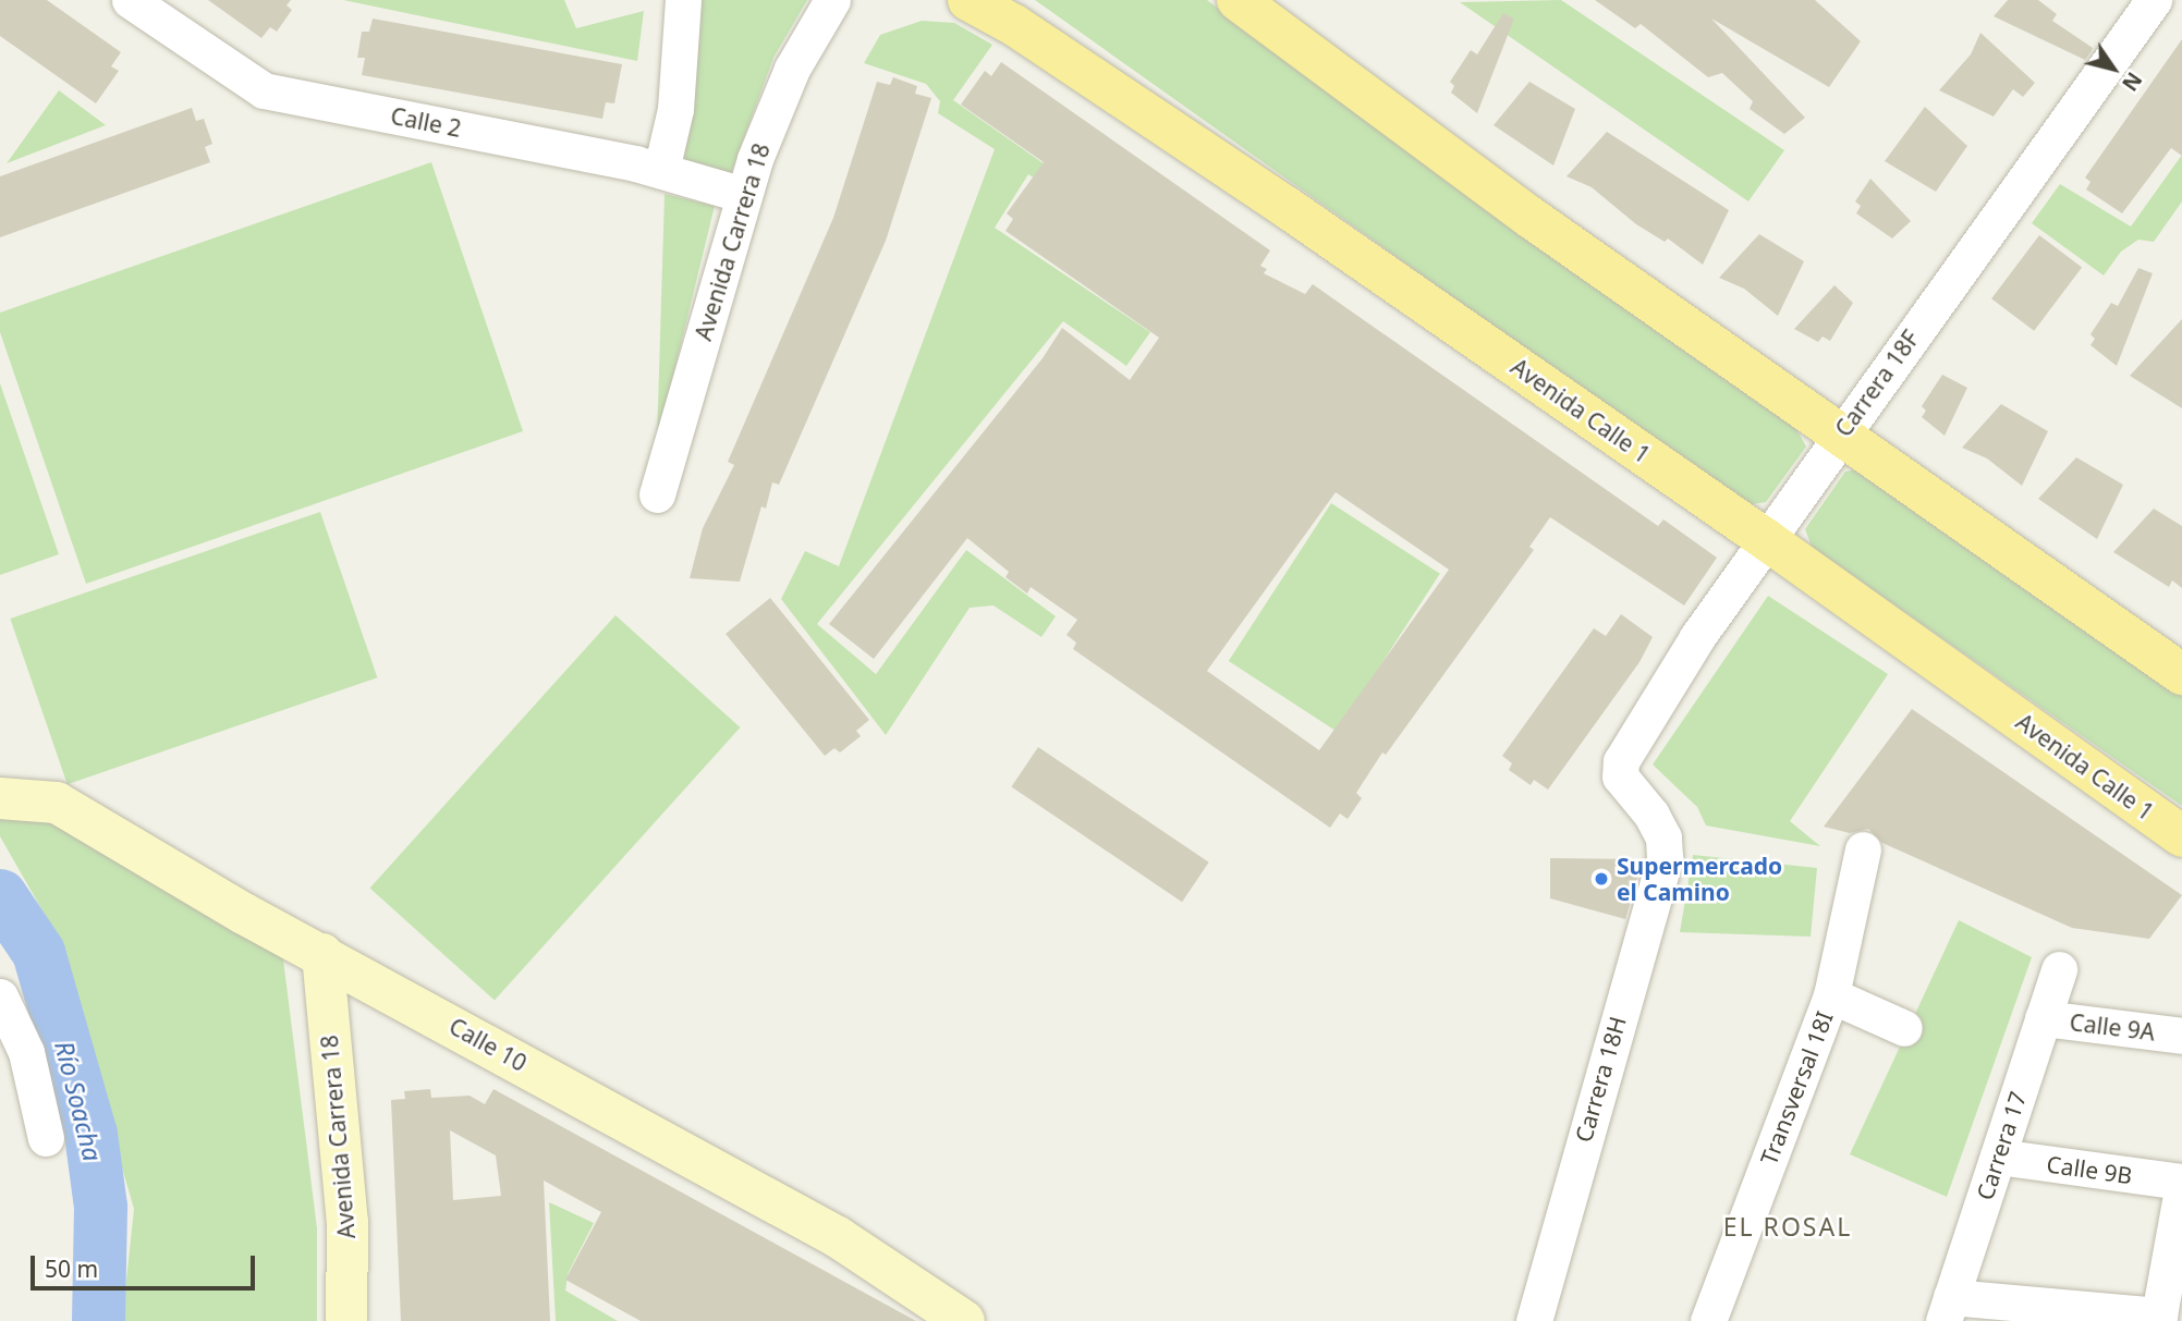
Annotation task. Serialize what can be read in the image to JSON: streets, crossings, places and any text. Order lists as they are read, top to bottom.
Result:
{
  "streets": {
    "main road": ["Avenida Calle 1"],
    "street": [
      "Calle 2",
      "Avenida Carrera 18",
      "Carrera 18F",
      "Calle 9A",
      "Calle 10",
      "Carrera 18H",
      "Transversal 18I",
      "Carrera 17",
      "Calle 9B"
    ]
  },
  "crossings": [
    ["Calle 2", "Avenida Carrera 18"],
    ["Avenida Carrera 18", "Calle 10"],
    ["Carrera 18F", "Avenida Calle 1"],
    ["Carrera 18F", "Carrera 18H"],
    ["Calle 9A", "Carrera 17"],
    ["Carrera 17", "Calle 9B"]
  ],
  "districts": ["EL ROSAL"],
  "water": ["Río Soacha"],
  "places": ["Supermercado el Camino"],
  "scale_bar": "50 m",
  "north": "bottom right"
}
